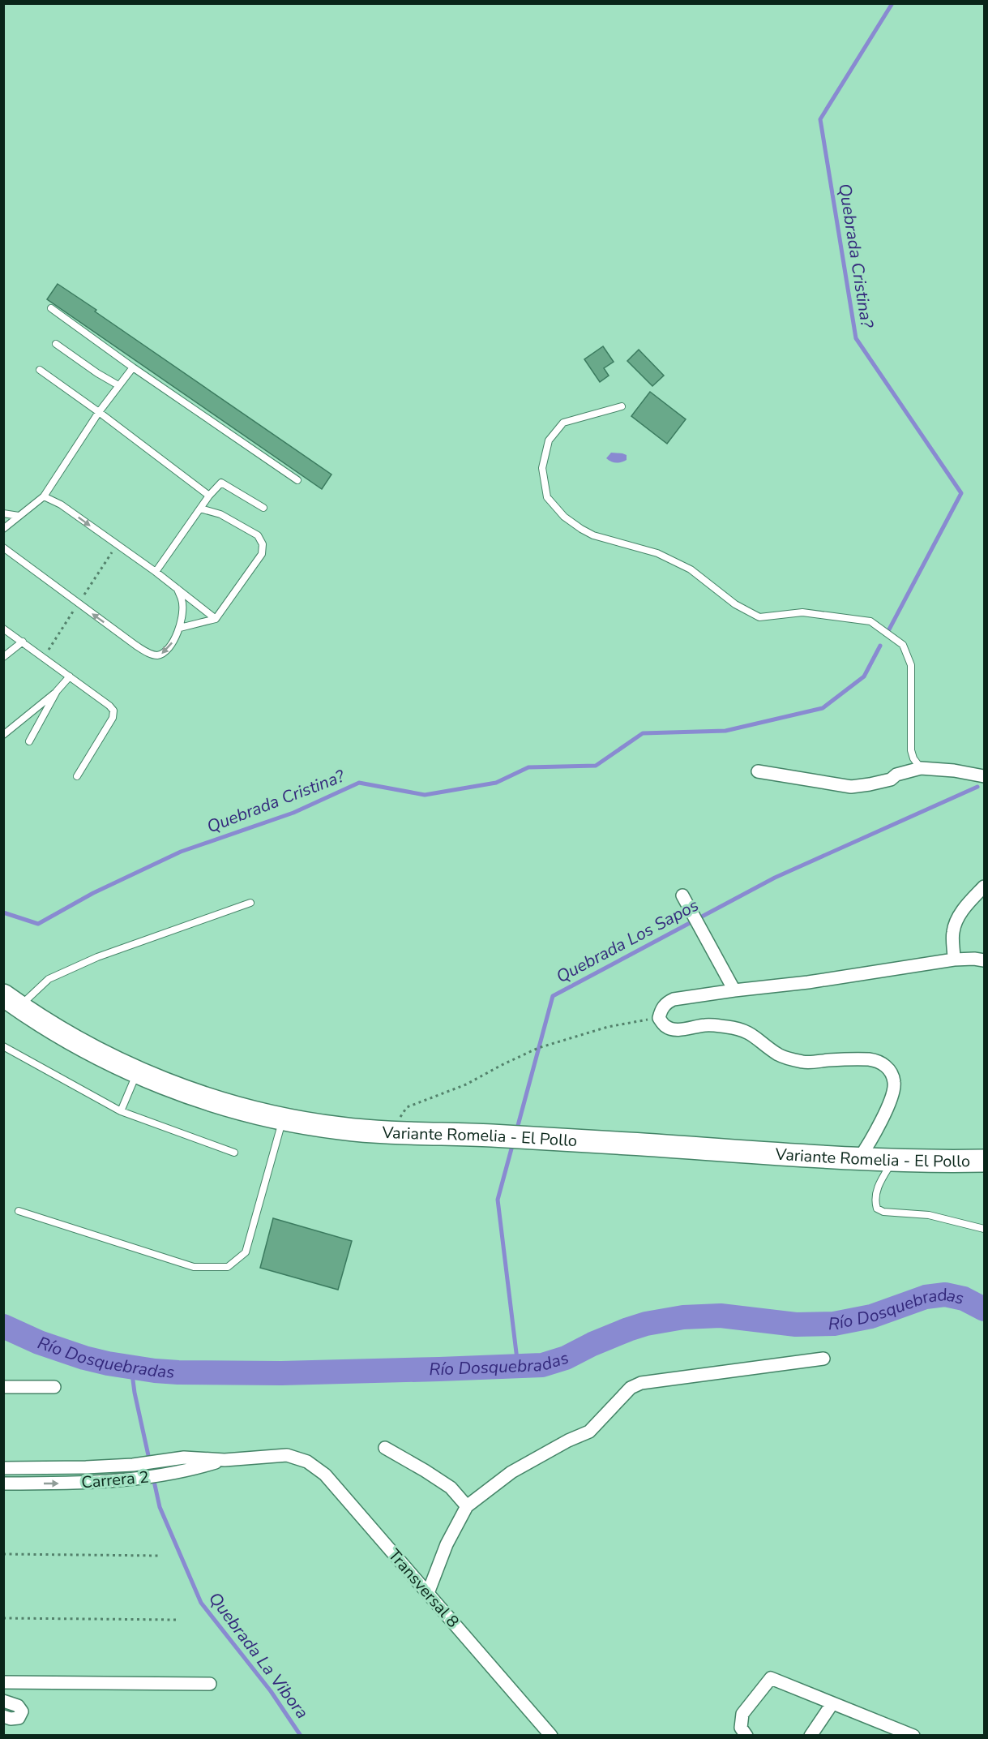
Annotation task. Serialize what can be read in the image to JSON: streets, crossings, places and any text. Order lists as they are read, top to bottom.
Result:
{
  "streets": {
    "highway": ["Variante Romelia - El Pollo"],
    "street": ["Carrera 2", "Transversal 8"]
  },
  "crossings": [
    ["Carrera 2", "Transversal 8"]
  ],
  "water": [
    "Quebrada Cristina?",
    "Quebrada Los Sapos",
    "Río Dosquebradas",
    "Quebrada La Vibora"
  ]
}
